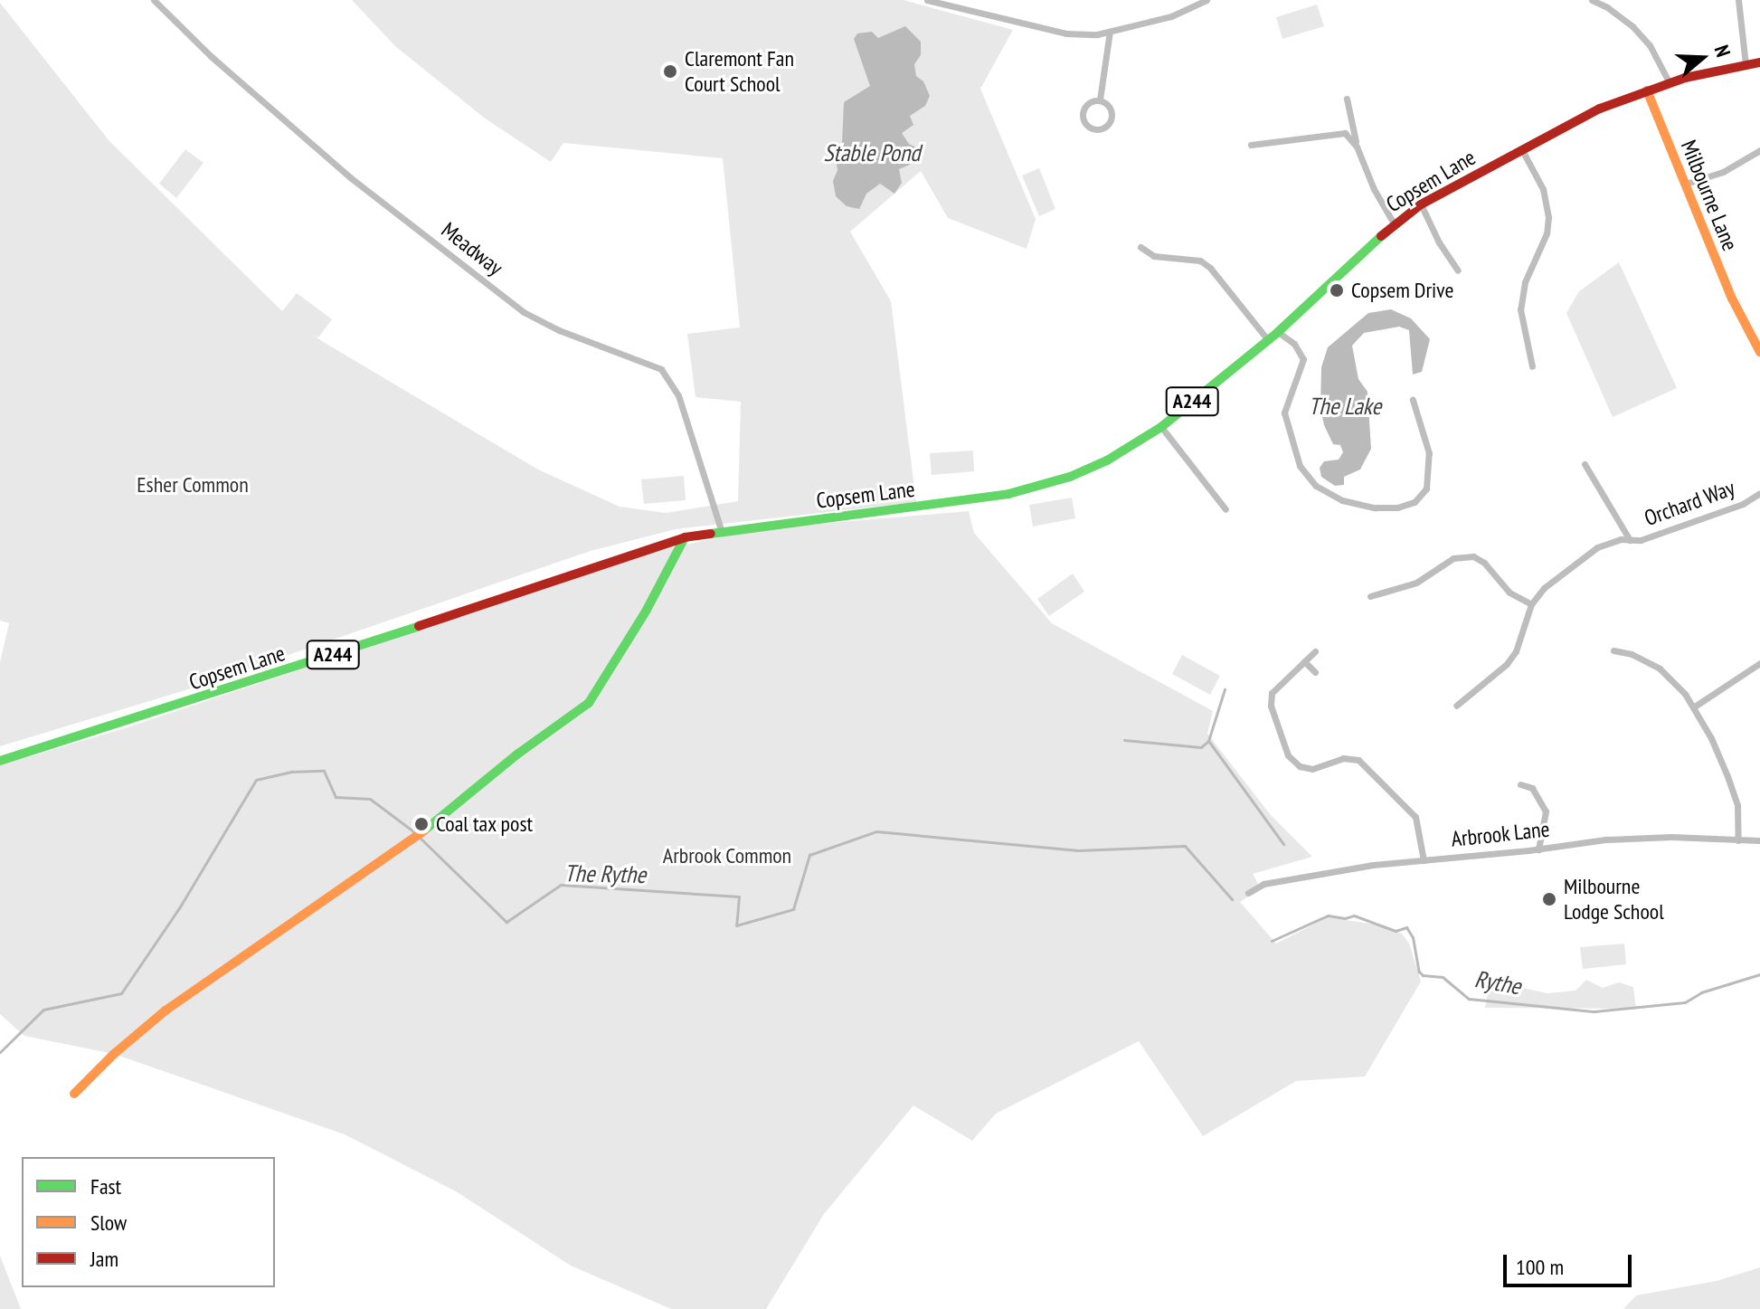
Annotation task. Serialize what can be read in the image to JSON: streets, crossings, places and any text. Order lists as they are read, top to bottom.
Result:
{
  "streets": {
    "main road": ["Copsem Lane", "Milbourne Lane", "A244"],
    "street": ["Meadway", "Orchard Way", "Arbrook Lane"]
  },
  "crossings": [
    ["Copsem Lane", "Milbourne Lane"],
    ["Copsem Lane", "Meadway"],
    ["Copsem Lane", "A244"],
    ["Milbourne Lane", "A244"]
  ],
  "water": [
    "Stable Pond",
    "The Lake",
    "The Rythe",
    "Rythe"
  ],
  "parks": ["Esher Common", "Arbrook Common"],
  "places": [
    "Claremont Fan Court School",
    "Copsem Drive",
    "Coal tax post",
    "Milbourne Lodge School"
  ],
  "legend": ["Fast", "Slow", "Jam"],
  "scale_bar": "100 m",
  "north": "right"
}
